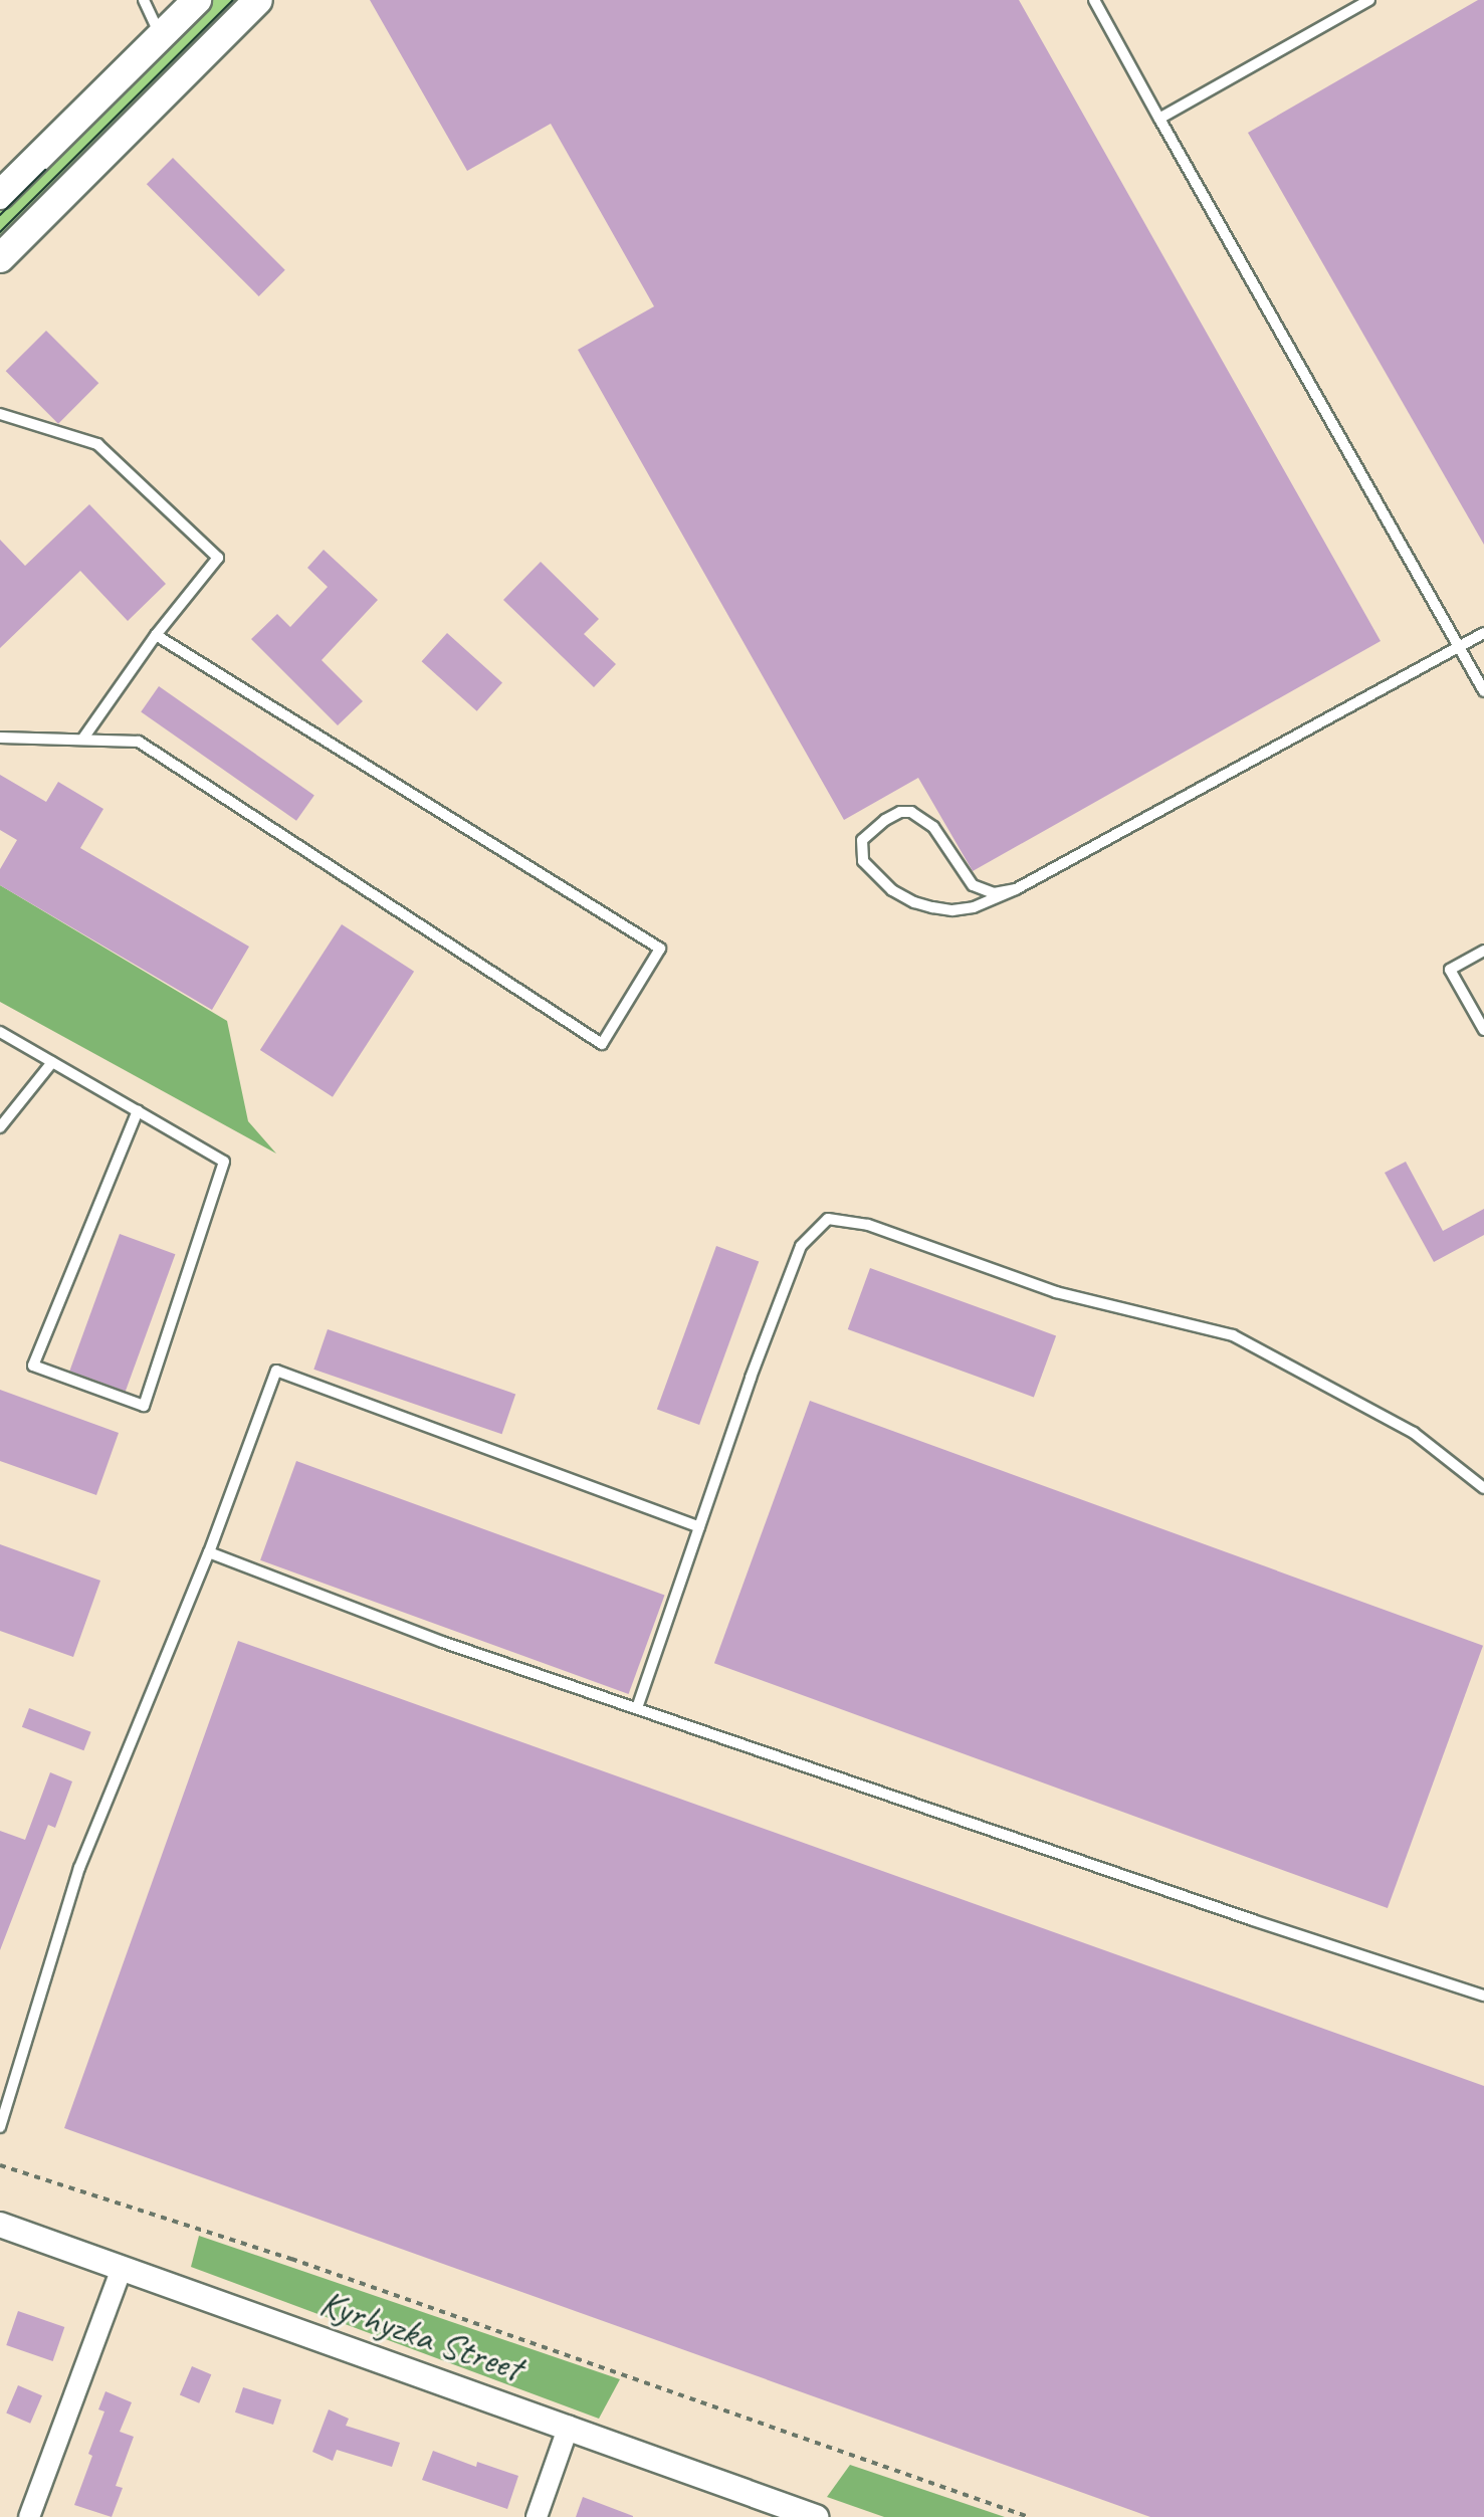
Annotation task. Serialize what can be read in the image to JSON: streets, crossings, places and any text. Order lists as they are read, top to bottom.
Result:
{
  "streets": {
    "street": ["Kyrhyzka Street"]
  }
}
